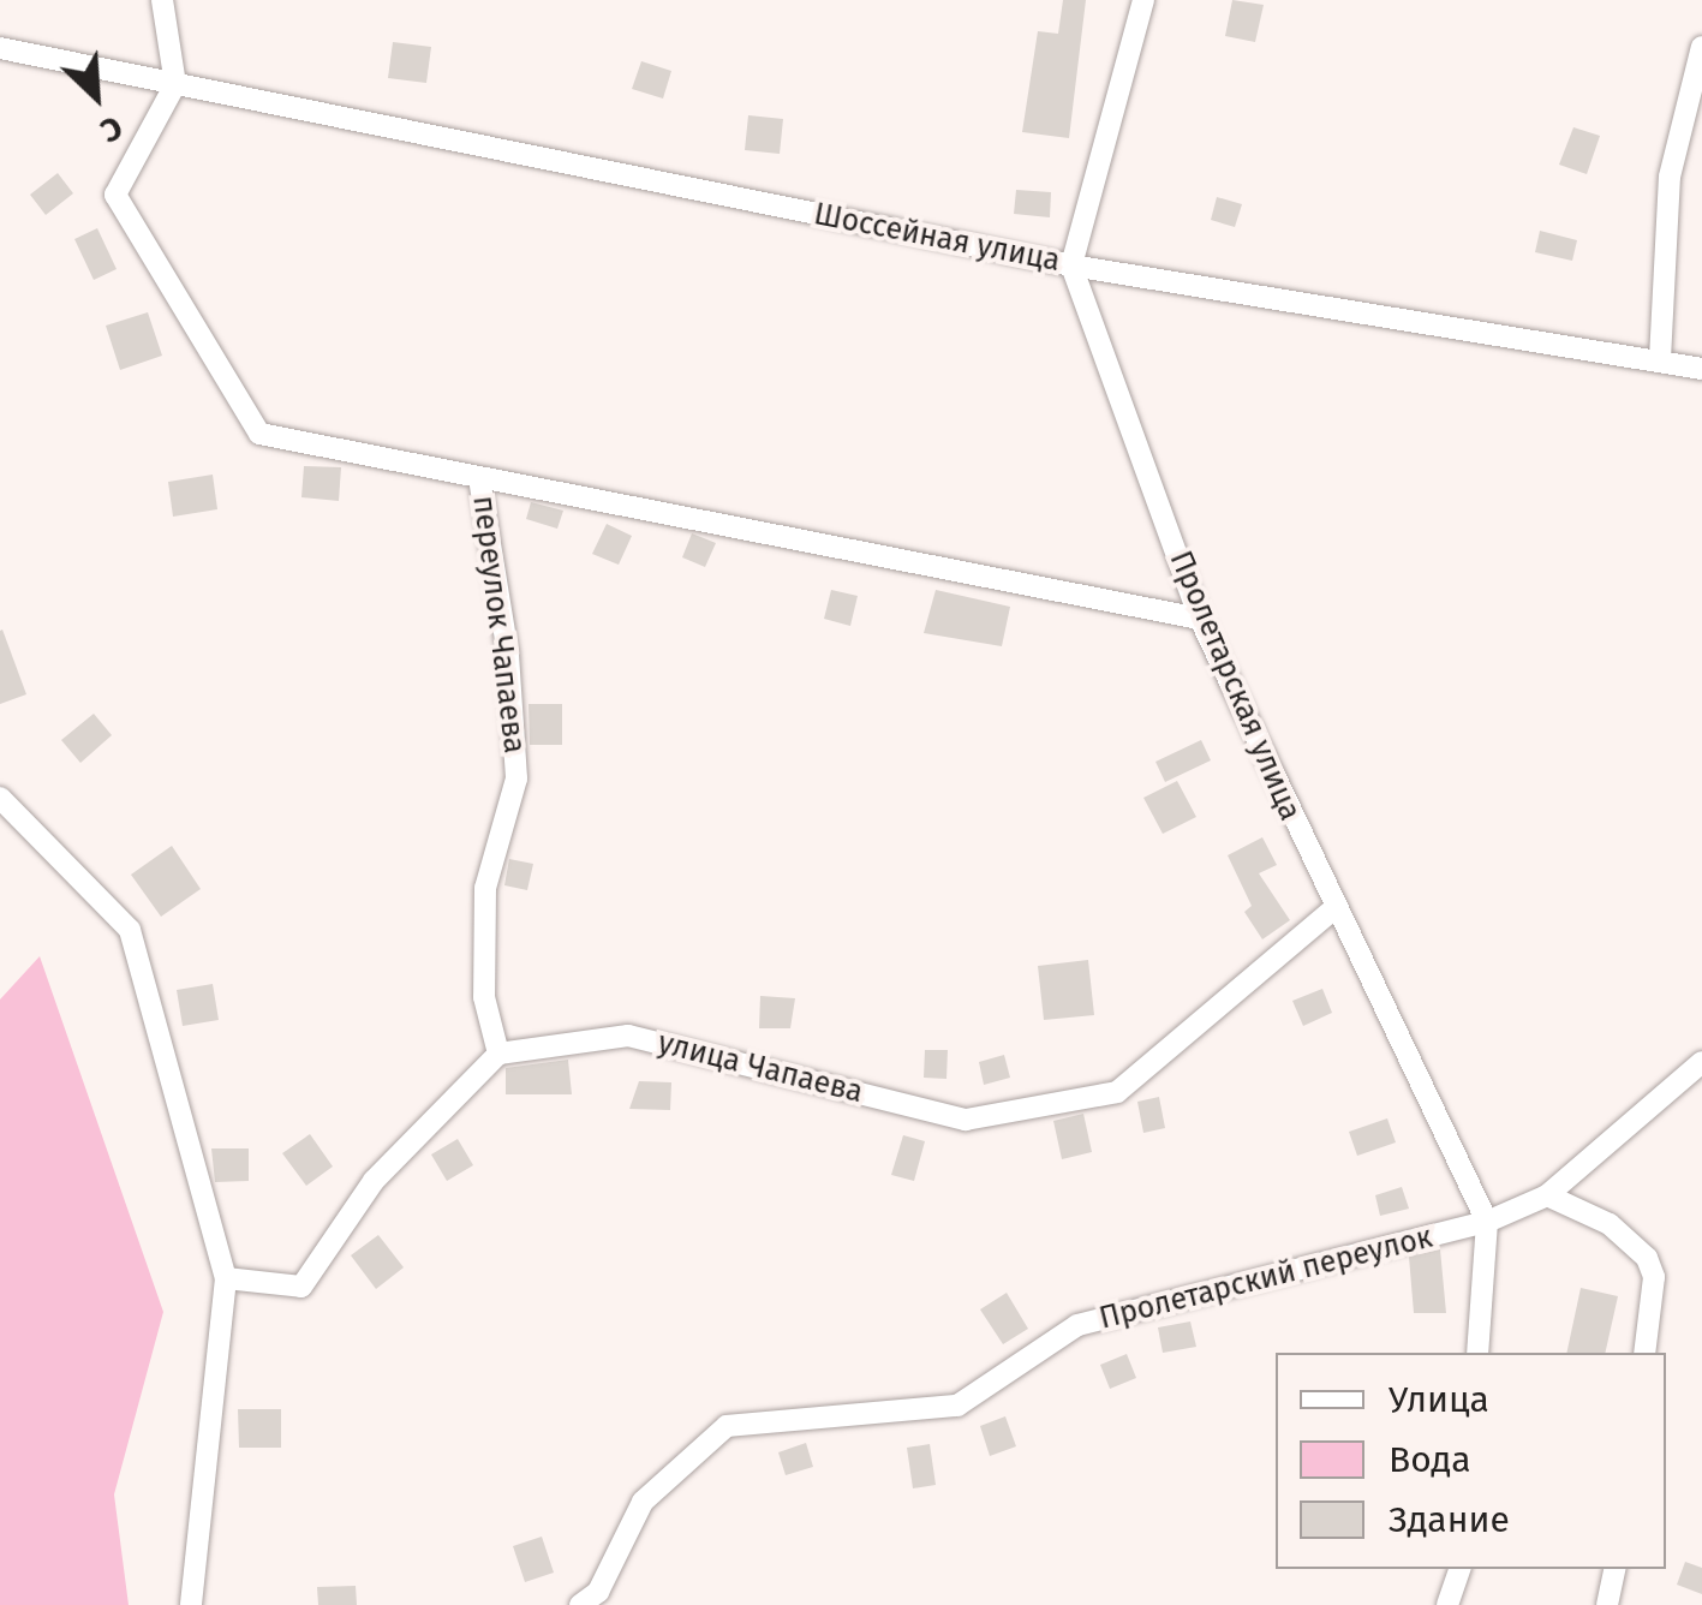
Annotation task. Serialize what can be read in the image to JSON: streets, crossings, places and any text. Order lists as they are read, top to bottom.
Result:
{
  "streets": {
    "street": [
      "Шоссейная улица",
      "переулок Чапаева",
      "Пролетарская улица",
      "улица Чапаева",
      "Пролетарский переулок"
    ]
  },
  "crossings": [
    ["Шоссейная улица", "Пролетарская улица"],
    ["переулок Чапаева", "улица Чапаева"],
    ["Пролетарская улица", "улица Чапаева"],
    ["Пролетарская улица", "Пролетарский переулок"]
  ],
  "legend": ["Улица", "Вода", "Здание"],
  "north": "bottom right"
}
